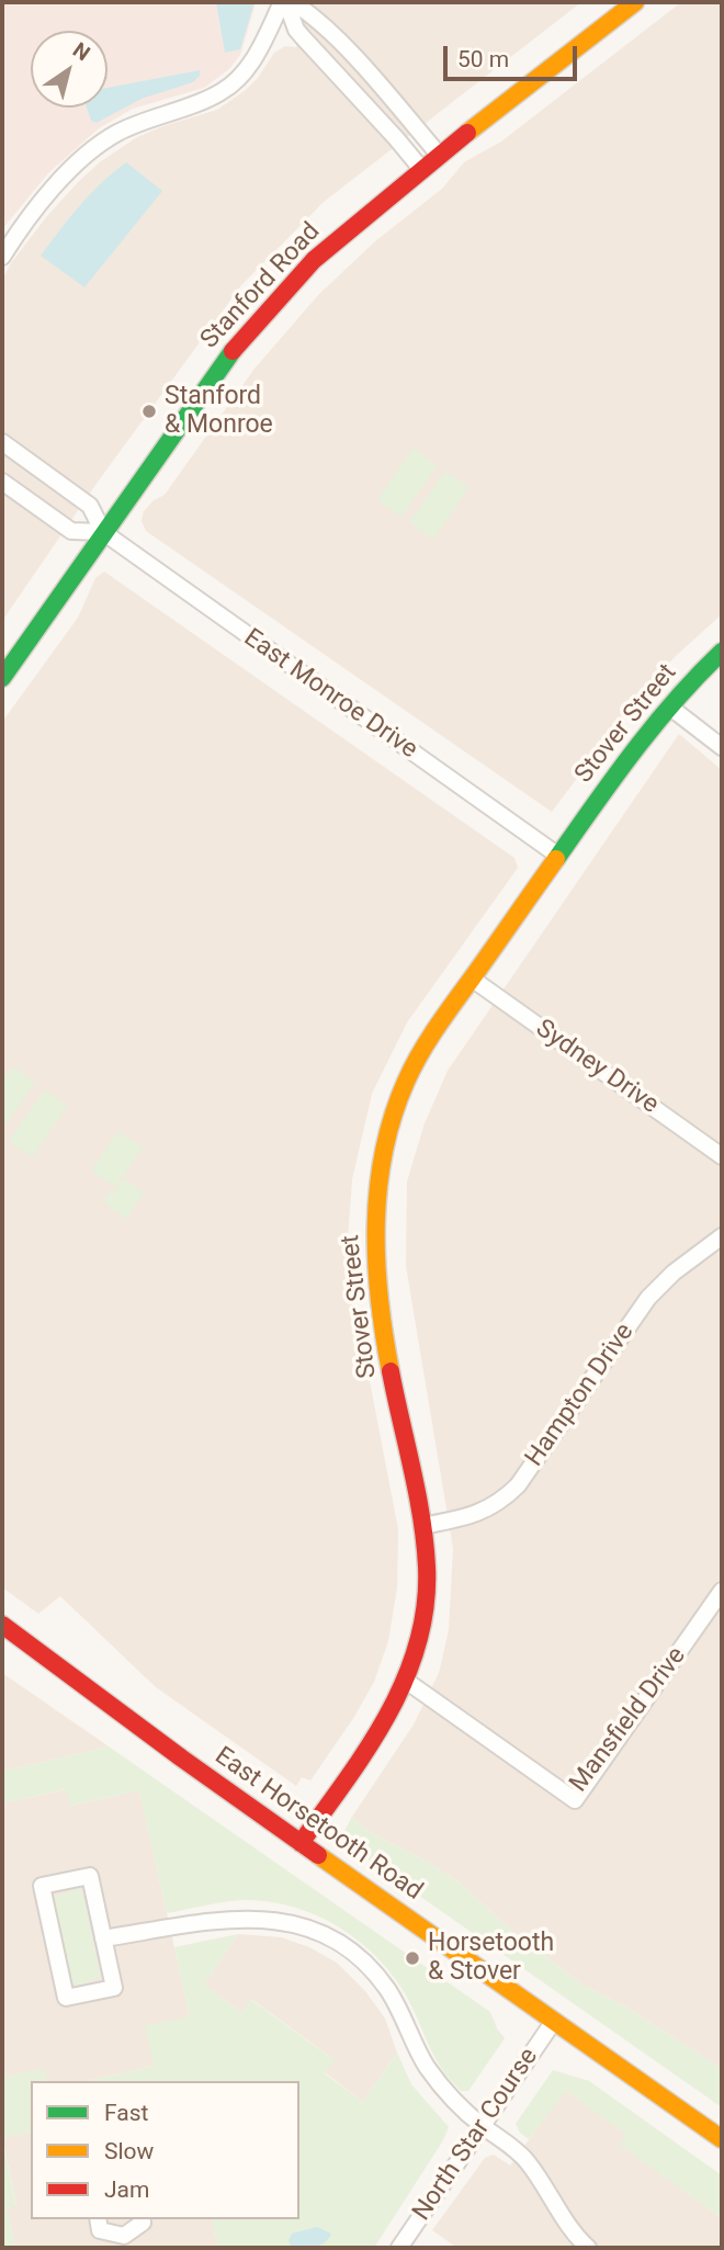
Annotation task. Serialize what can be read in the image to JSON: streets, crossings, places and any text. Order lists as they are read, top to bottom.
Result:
{
  "streets": {
    "street": [
      "Stanford Road",
      "East Monroe Drive",
      "Stover Street",
      "Sydney Drive",
      "Hampton Drive",
      "Mansfield Drive",
      "East Horsetooth Road",
      "North Star Course"
    ]
  },
  "crossings": [
    ["Stanford Road", "East Monroe Drive"],
    ["East Monroe Drive", "Stover Street"],
    ["Stover Street", "Sydney Drive"],
    ["Stover Street", "Hampton Drive"],
    ["Stover Street", "Mansfield Drive"],
    ["Stover Street", "East Horsetooth Road"],
    ["East Horsetooth Road", "North Star Course"]
  ],
  "places": ["Stanford & Monroe", "Horsetooth & Stover"],
  "legend": ["Fast", "Slow", "Jam"],
  "scale_bar": "50 m",
  "north": "top right"
}
